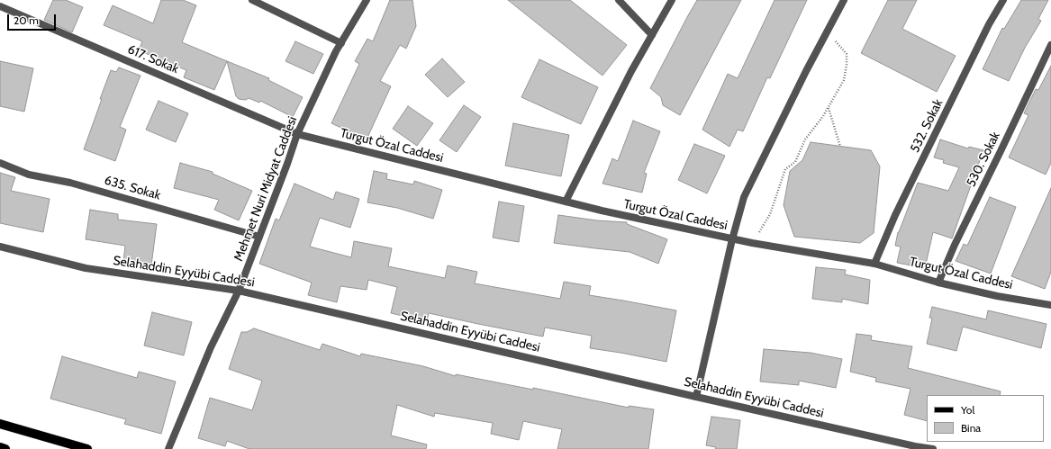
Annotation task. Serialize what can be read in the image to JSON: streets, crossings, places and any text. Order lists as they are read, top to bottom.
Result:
{
  "streets": {
    "street": [
      "617. Sokak",
      "532. Sokak",
      "Turgut Özal Caddesi",
      "530. Sokak",
      "635. Sokak",
      "Mehmet Nuri Midyat Caddesi",
      "Selahaddin Eyyübi Caddesi"
    ]
  },
  "crossings": [
    ["617. Sokak", "Turgut Özal Caddesi"],
    ["617. Sokak", "Mehmet Nuri Midyat Caddesi"],
    ["532. Sokak", "Turgut Özal Caddesi"],
    ["Turgut Özal Caddesi", "530. Sokak"],
    ["Turgut Özal Caddesi", "Mehmet Nuri Midyat Caddesi"],
    ["635. Sokak", "Mehmet Nuri Midyat Caddesi"],
    ["Mehmet Nuri Midyat Caddesi", "Selahaddin Eyyübi Caddesi"]
  ],
  "legend": ["Yol", "Bina"],
  "scale_bar": "20 m"
}
